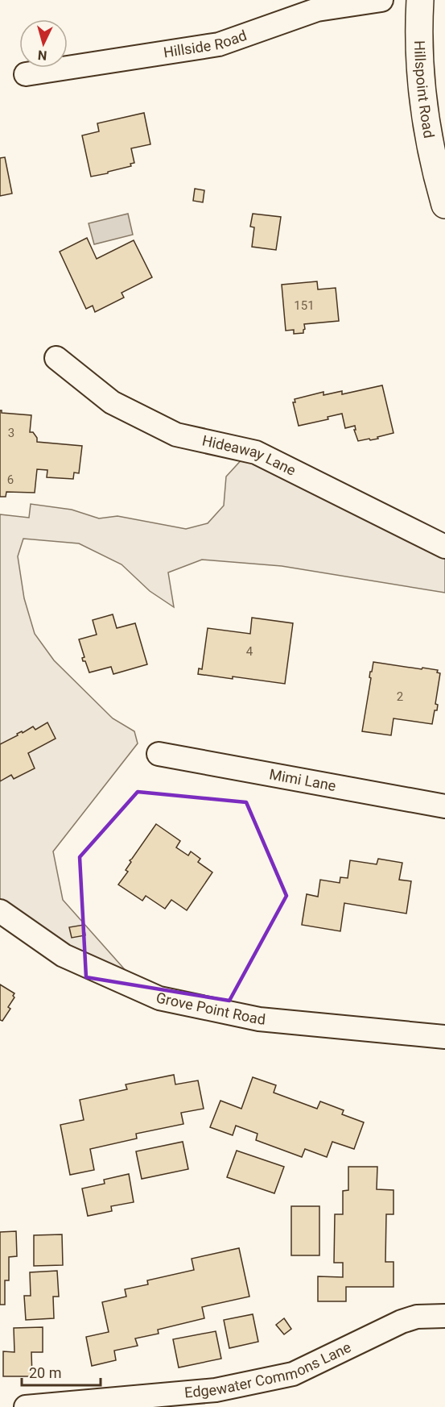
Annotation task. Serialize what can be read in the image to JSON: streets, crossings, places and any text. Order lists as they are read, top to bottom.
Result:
{
  "streets": {
    "street": [
      "Hillside Road",
      "Hillspoint Road",
      "Hideaway Lane",
      "Mimi Lane",
      "Grove Point Road",
      "Edgewater Commons Lane"
    ]
  },
  "house_numbers": [
    "151",
    "3",
    "6",
    "4",
    "2"
  ],
  "scale_bar": "20 m",
  "north": "bottom"
}
